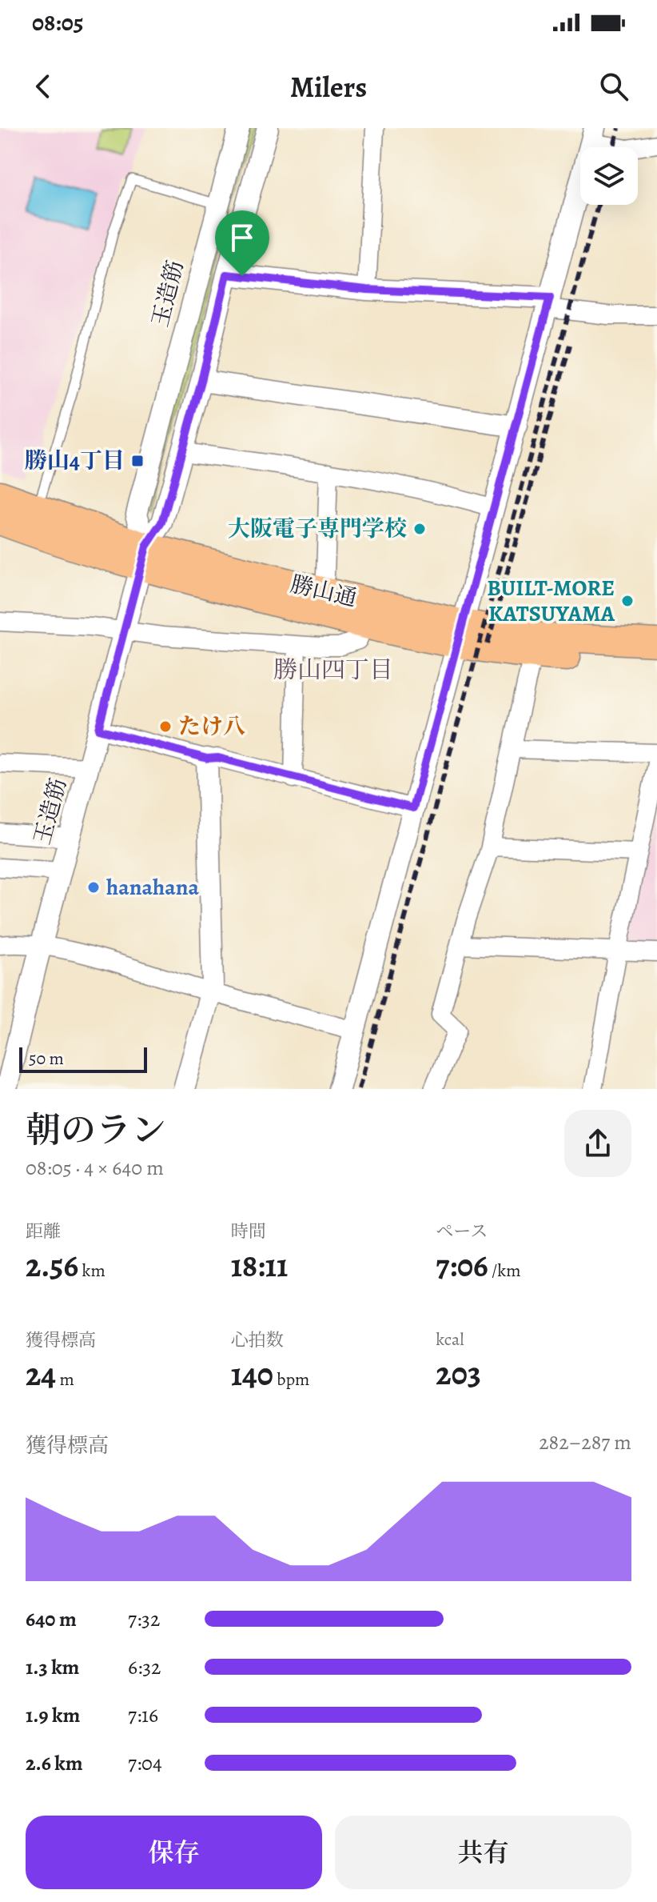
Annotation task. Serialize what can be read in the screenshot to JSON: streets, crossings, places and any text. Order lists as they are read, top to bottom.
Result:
{
  "streets": {
    "main road": ["勝山通"],
    "street": ["玉造筋"]
  },
  "crossings": [
    ["玉造筋", "勝山通"]
  ],
  "districts": ["勝山四丁目"],
  "places": {
    "transit": ["勝山4丁目"],
    "other": [
      "大阪電子専門学校",
      "BUILT-MORE KATSUYAMA",
      "たけ八",
      "hanahana"
    ]
  },
  "scale_bar": "50 m",
  "page": {
    "status": "08:05",
    "header": "Milers",
    "scale": "50 m",
    "heading": ["朝のラン", "08:05 · 4 × 640 m"],
    "stats": [
      ["距離", "2.56 km"],
      ["時間", "18:11"],
      ["ペース", "7:06 /km"],
      ["獲得標高", "24 m"],
      ["心拍数", "140 bpm"],
      ["kcal", "203"]
    ],
    "chart": ["獲得標高", "282–287 m"],
    "list": [
      {
        "name": "640 m",
        "note": "7:32"
      },
      {
        "name": "1.3 km",
        "note": "6:32"
      },
      {
        "name": "1.9 km",
        "note": "7:16"
      },
      {
        "name": "2.6 km",
        "note": "7:04"
      }
    ],
    "buttons": ["保存", "共有"]
  }
}
